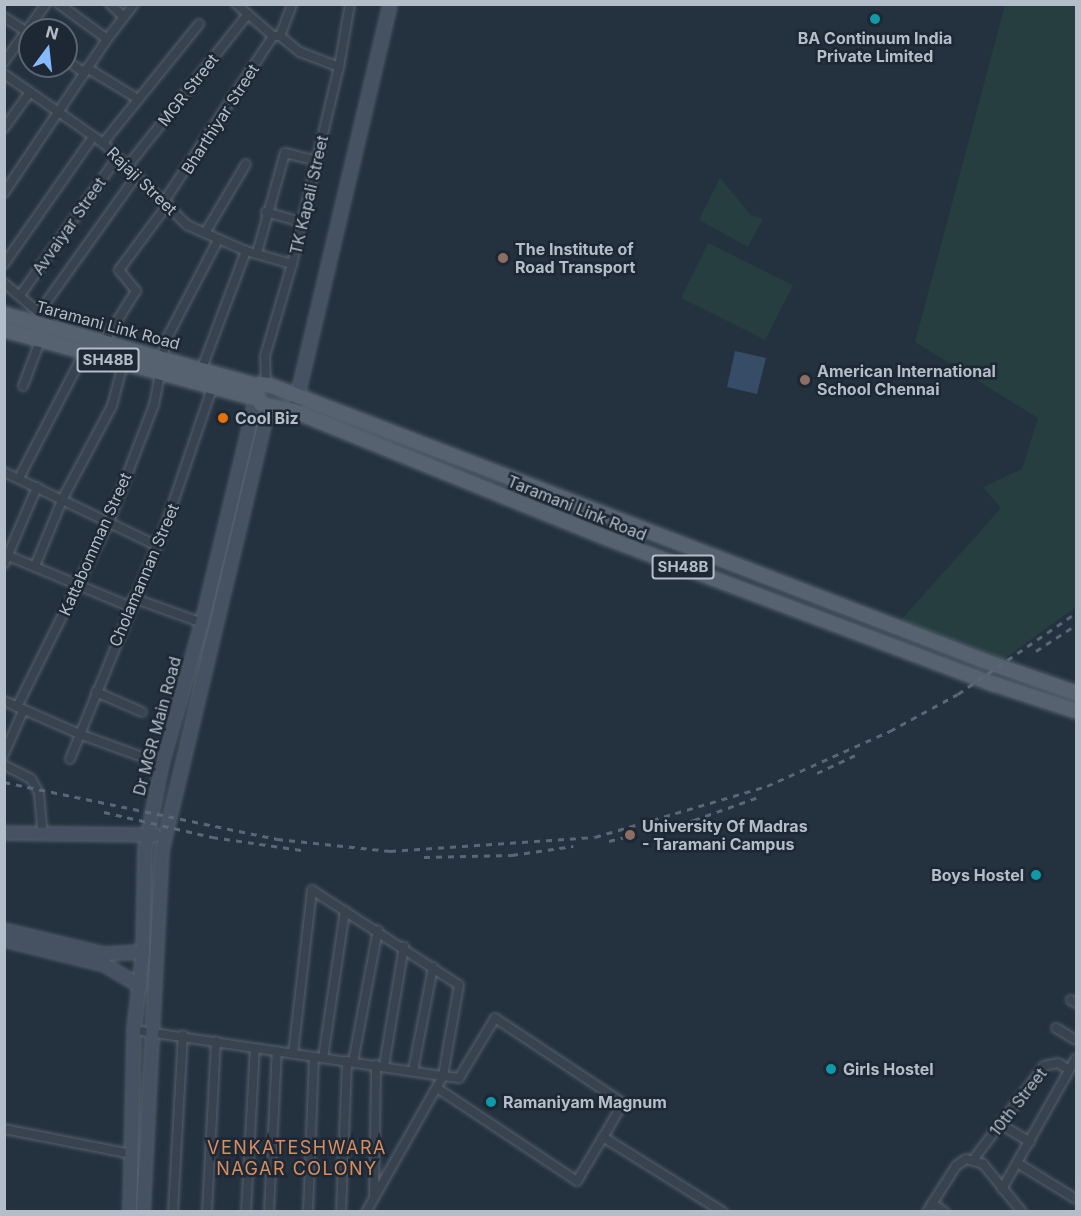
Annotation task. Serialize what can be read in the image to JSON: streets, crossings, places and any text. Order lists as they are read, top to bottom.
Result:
{
  "streets": {
    "main road": ["Taramani Link Road", "SH48B", "Dr MGR Main Road"],
    "street": [
      "MGR Street",
      "Bharthiyar Street",
      "Rajaji Street",
      "TK Kapali Street",
      "Avvaiyar Street",
      "Kattabomman Street",
      "Cholamannan Street",
      "10th Street"
    ]
  },
  "crossings": [
    ["MGR Street", "Rajaji Street"],
    ["Bharthiyar Street", "Rajaji Street"],
    ["Bharthiyar Street", "Taramani Link Road"],
    ["Rajaji Street", "TK Kapali Street"],
    ["Rajaji Street", "Avvaiyar Street"],
    ["TK Kapali Street", "Taramani Link Road"],
    ["TK Kapali Street", "Dr MGR Main Road"],
    ["Taramani Link Road", "Kattabomman Street"],
    ["Taramani Link Road", "Cholamannan Street"],
    ["Taramani Link Road", "Dr MGR Main Road"]
  ],
  "districts": ["VENKATESHWARA NAGAR COLONY"],
  "places": [
    "BA Continuum India Private Limited",
    "The Institute of Road Transport",
    "American International School Chennai",
    "Cool Biz",
    "University Of Madras - Taramani Campus",
    "Boys Hostel",
    "Girls Hostel",
    "Ramaniyam Magnum"
  ],
  "north": "top"
}
